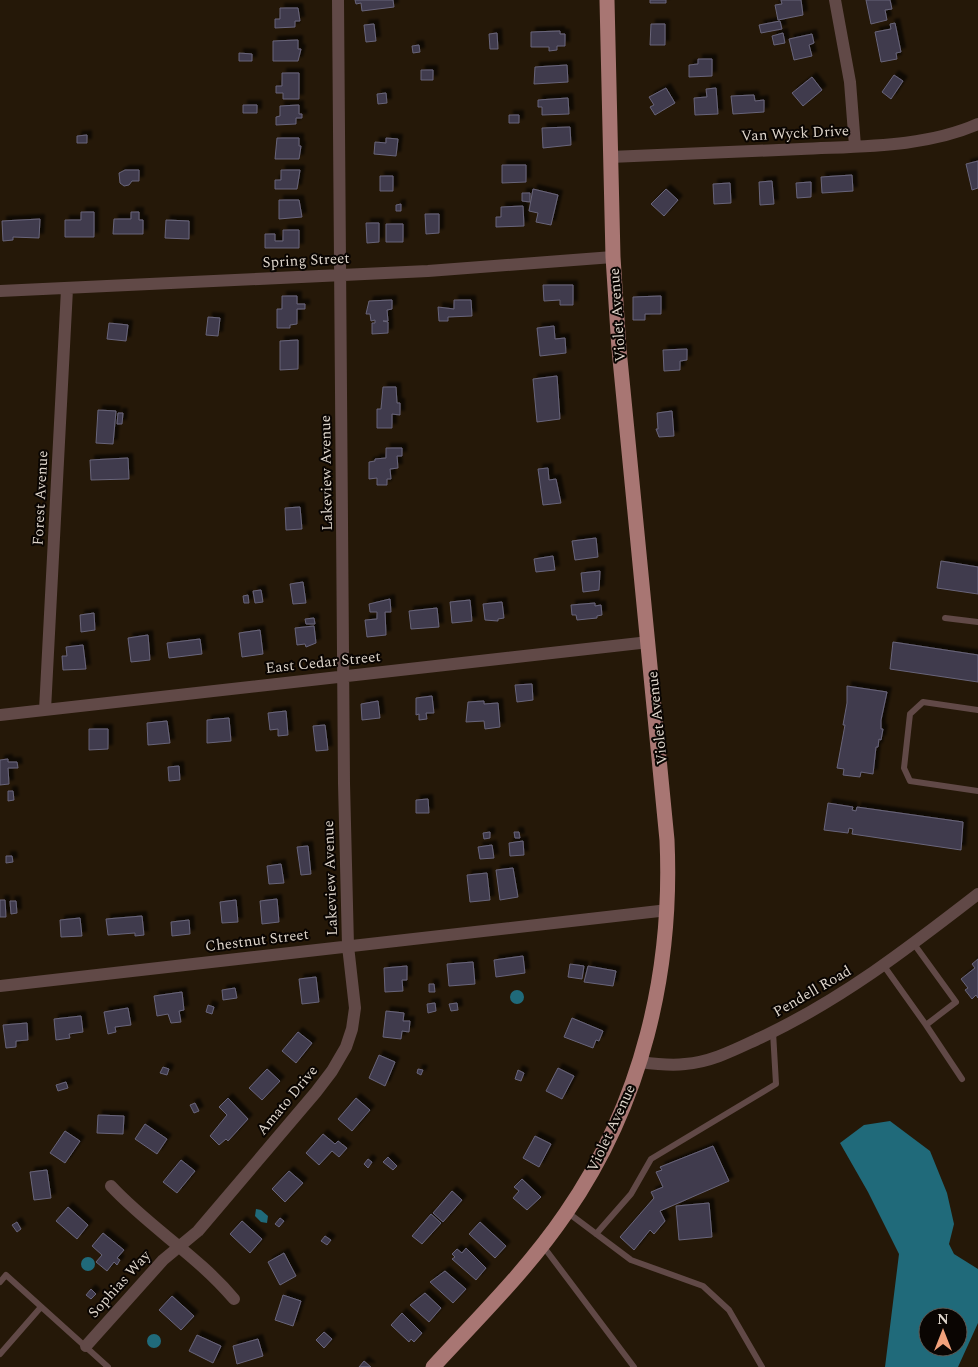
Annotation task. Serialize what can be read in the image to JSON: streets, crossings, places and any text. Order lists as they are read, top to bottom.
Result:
{
  "streets": {
    "main road": ["Violet Avenue"],
    "street": [
      "Van Wyck Drive",
      "Spring Street",
      "Lakeview Avenue",
      "Forest Avenue",
      "East Cedar Street",
      "Chestnut Street",
      "Pendell Road",
      "Amato Drive",
      "Sophias Way"
    ]
  },
  "crossings": [
    ["Van Wyck Drive", "Violet Avenue"],
    ["Spring Street", "Violet Avenue"],
    ["Spring Street", "Lakeview Avenue"],
    ["Spring Street", "Forest Avenue"],
    ["Violet Avenue", "East Cedar Street"],
    ["Violet Avenue", "Chestnut Street"],
    ["Violet Avenue", "Pendell Road"],
    ["Lakeview Avenue", "East Cedar Street"],
    ["Lakeview Avenue", "Chestnut Street"],
    ["Lakeview Avenue", "Amato Drive"],
    ["Forest Avenue", "East Cedar Street"],
    ["Chestnut Street", "Amato Drive"],
    ["Amato Drive", "Sophias Way"]
  ],
  "north": "top"
}
